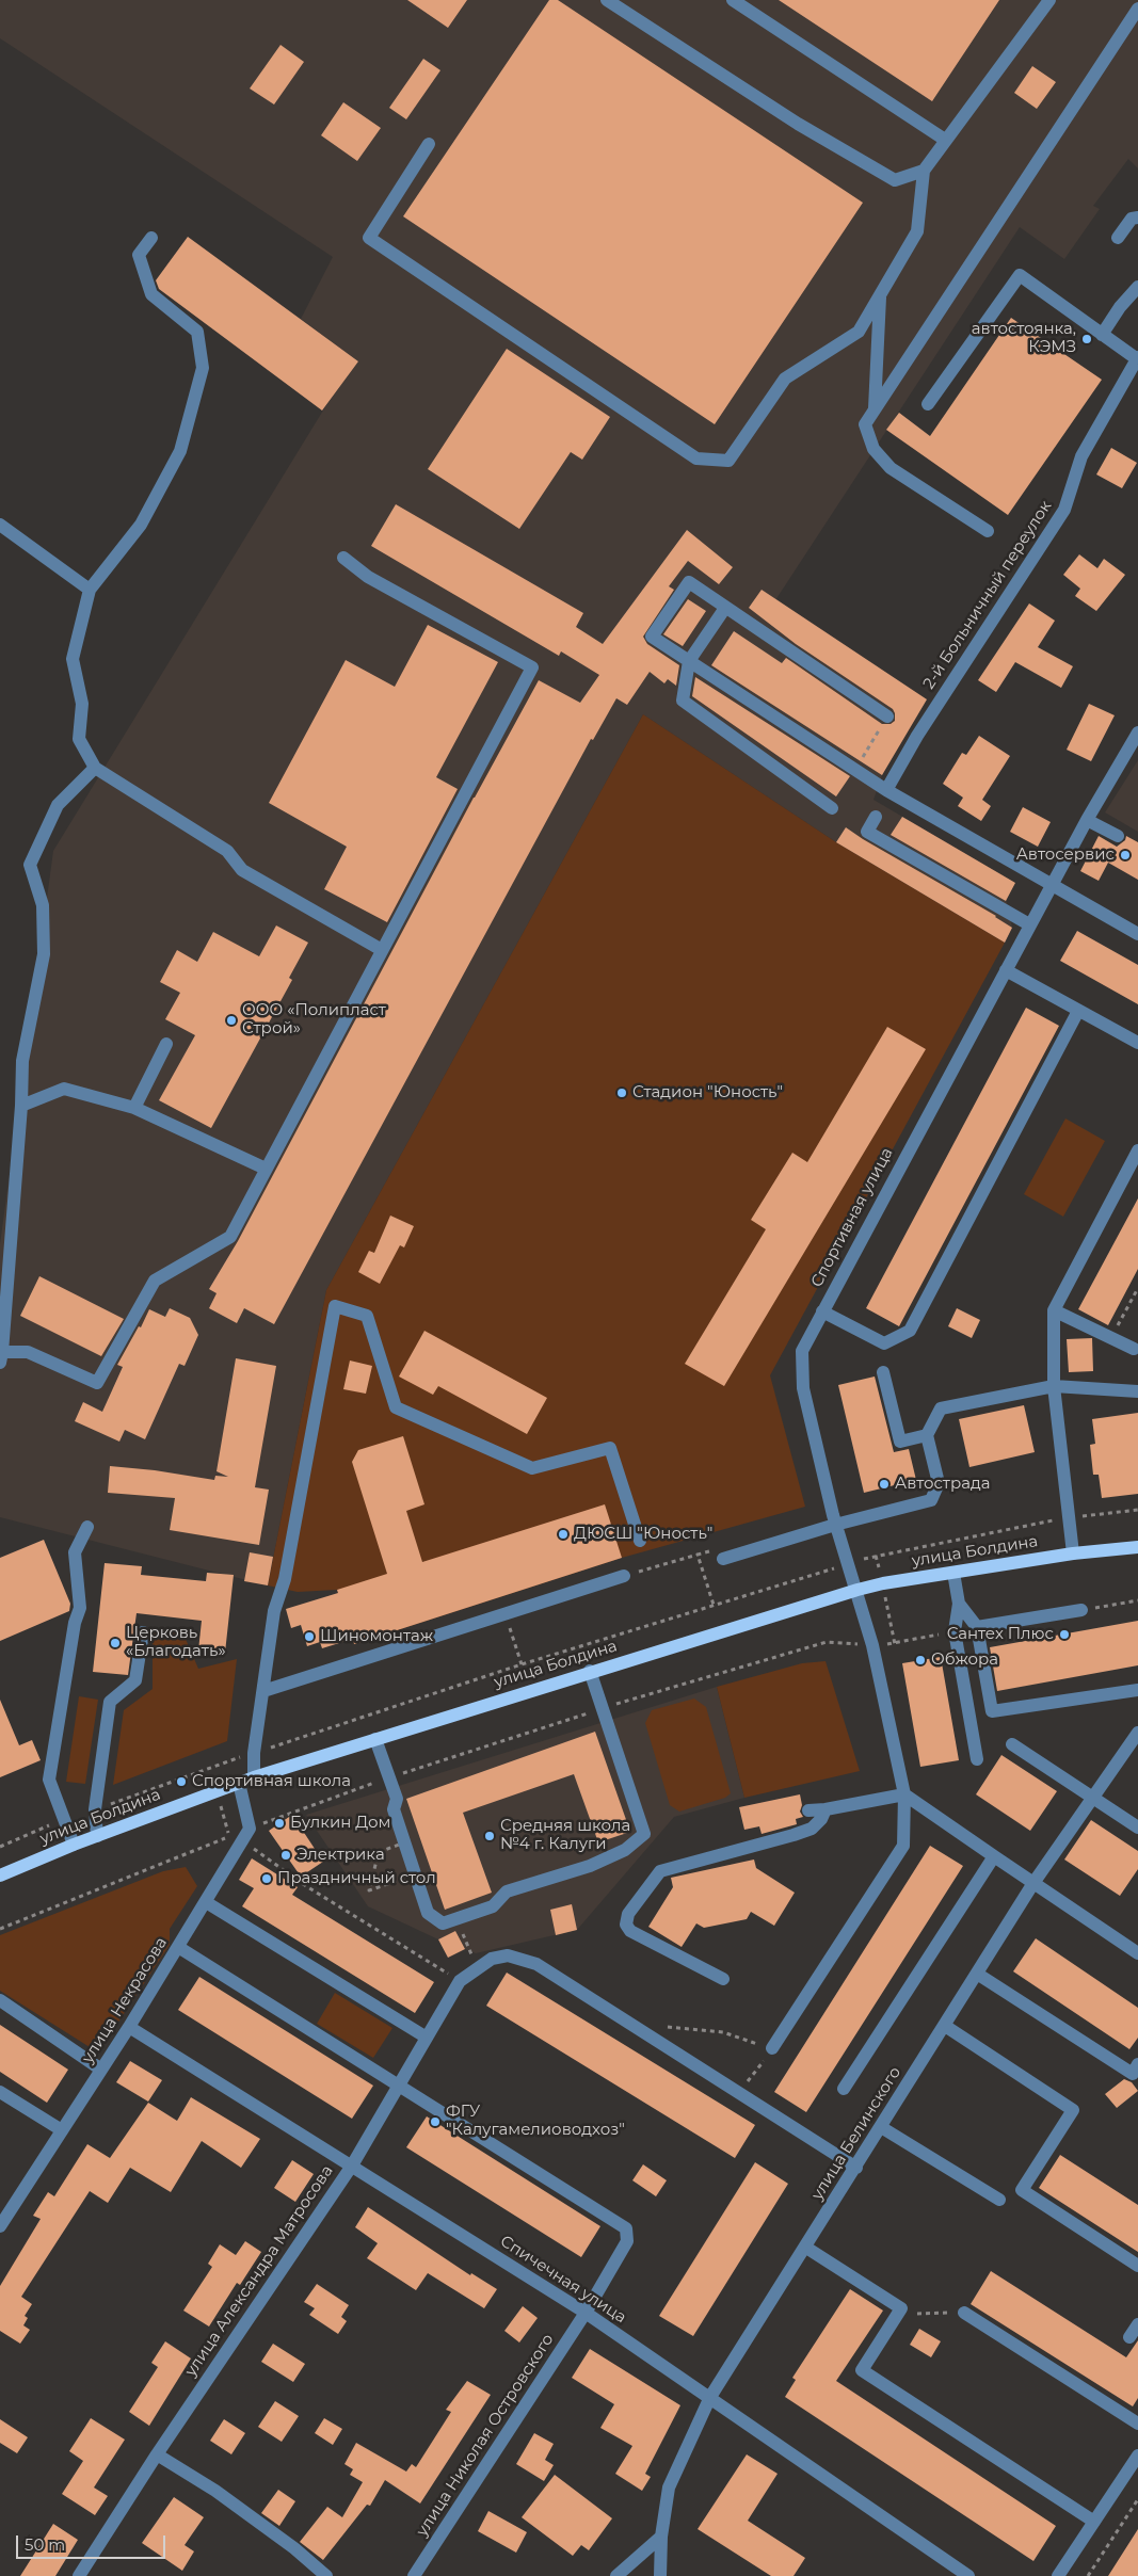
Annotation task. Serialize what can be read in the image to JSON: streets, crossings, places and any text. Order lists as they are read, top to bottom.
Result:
{
  "streets": {
    "main road": ["улица Болдина"],
    "street": [
      "2-й Больничный переулок",
      "Спортивная улица",
      "улица Некрасова",
      "улица Белинского",
      "улица Александра Матросова",
      "Спичечная улица",
      "улица Николая Островского"
    ]
  },
  "crossings": [
    ["Спортивная улица", "улица Болдина"],
    ["улица Некрасова", "Спичечная улица"],
    ["улица Белинского", "Спичечная улица"],
    ["улица Александра Матросова", "Спичечная улица"],
    ["улица Александра Матросова", "улица Николая Островского"],
    ["Спичечная улица", "улица Николая Островского"]
  ],
  "places": [
    "автостоянка, КЭМЗ",
    "Автосервис",
    "ООО «Полипласт Строй»",
    "Стадион \"Юность\"",
    "Автострада",
    "ДЮСШ \"Юность\"",
    "Сантех Плюс",
    "Шиномонтаж",
    "Церковь «Благодать»",
    "Обжора",
    "Спортивная школа",
    "Булкин Дом",
    "Средняя школа №4 г. Калуги",
    "Электрика",
    "Праздничный стол",
    "ФГУ \"Калугамелиоводхоз\""
  ],
  "scale_bar": "50 m"
}
